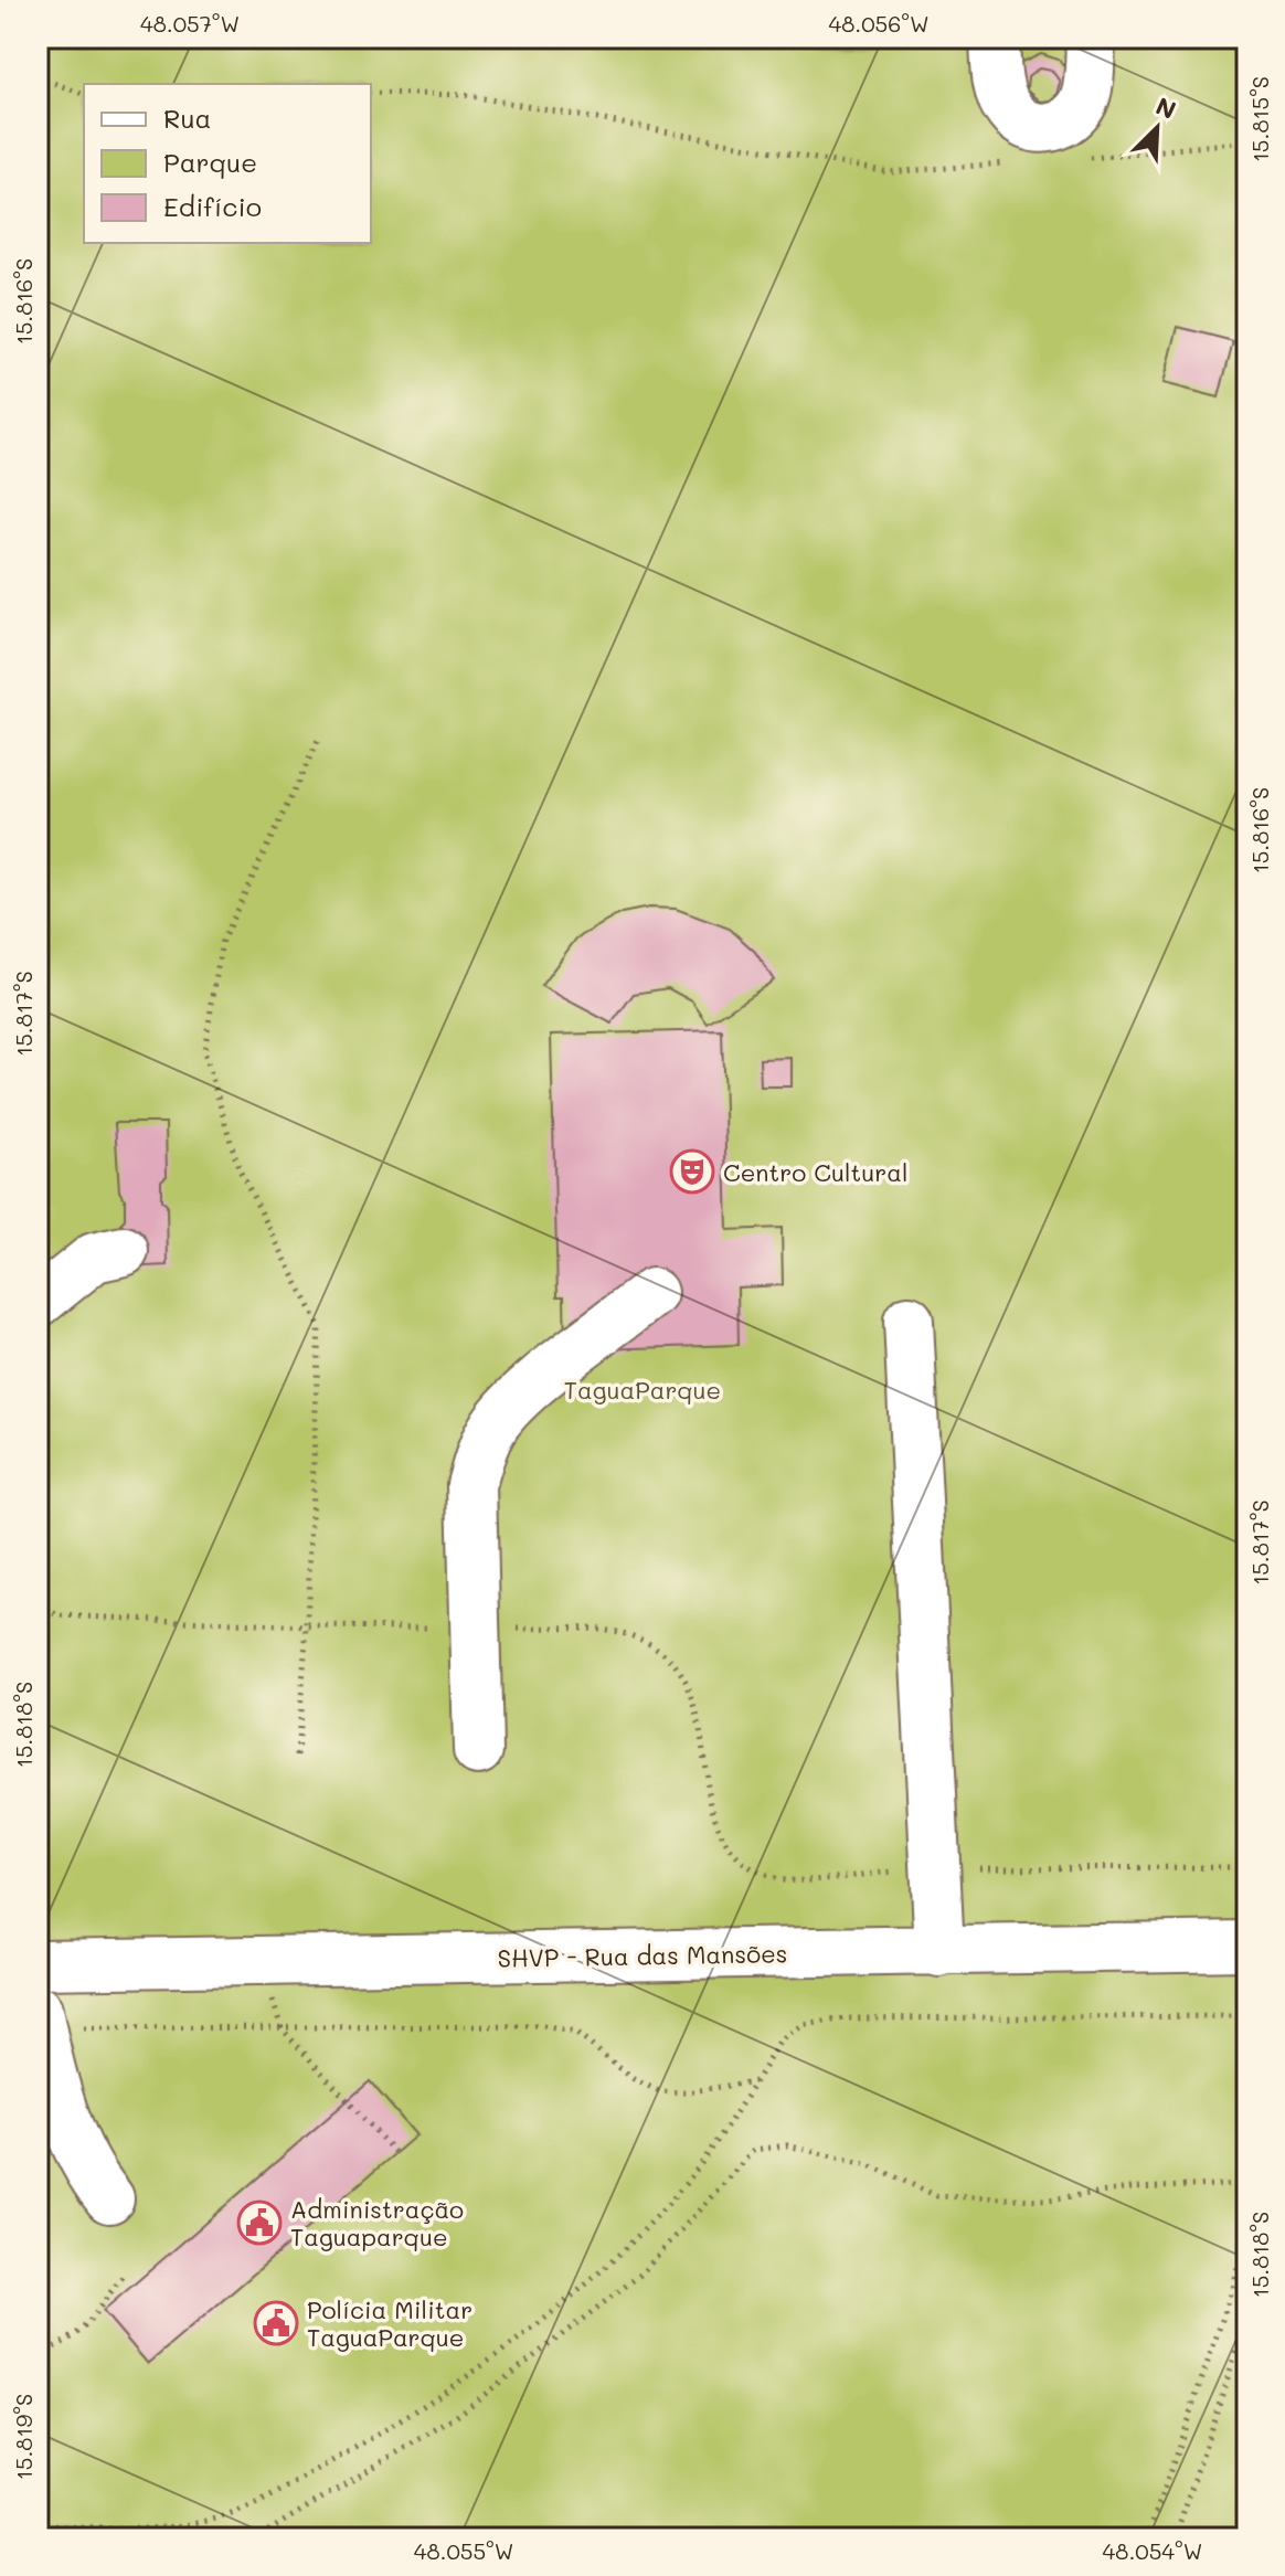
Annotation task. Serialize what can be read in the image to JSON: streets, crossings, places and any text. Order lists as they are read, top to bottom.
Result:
{
  "streets": {
    "street": ["SHVP - Rua das Mansões"]
  },
  "parks": ["TaguaParque"],
  "places": {
    "theatre": ["Centro Cultural"],
    "public building": ["Administração Taguaparque", "Polícia Militar TaguaParque"]
  },
  "legend": ["Rua", "Parque", "Edifício"],
  "north": "top right",
  "coordinates": [
    "48.057°W",
    "48.056°W",
    "15.815°S",
    "15.816°S",
    "15.817°S",
    "15.818°S",
    "15.819°S",
    "48.055°W",
    "48.054°W"
  ]
}
